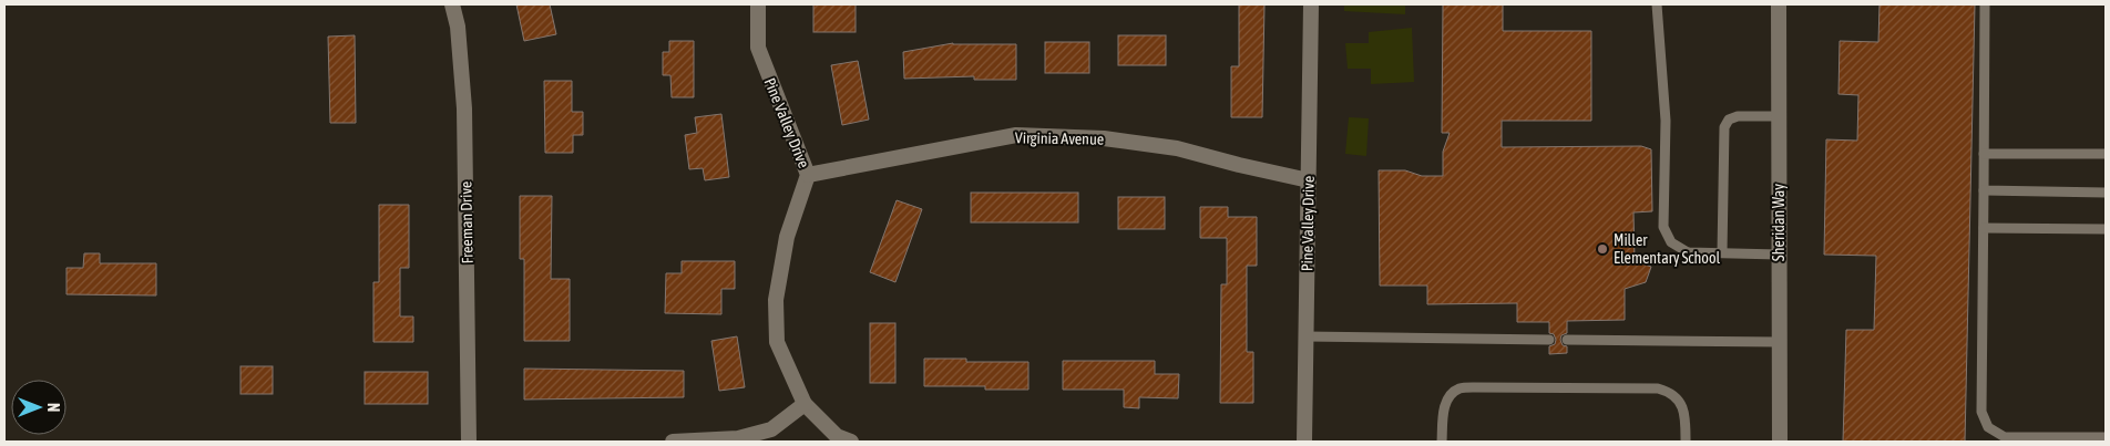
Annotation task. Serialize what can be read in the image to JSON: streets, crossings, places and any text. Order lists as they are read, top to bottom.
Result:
{
  "streets": {
    "street": [
      "Pine Valley Drive",
      "Virginia Avenue",
      "Freeman Drive",
      "Sheridan Way"
    ]
  },
  "crossings": [
    ["Pine Valley Drive", "Virginia Avenue"]
  ],
  "places": ["Miller Elementary School"],
  "north": "right"
}
